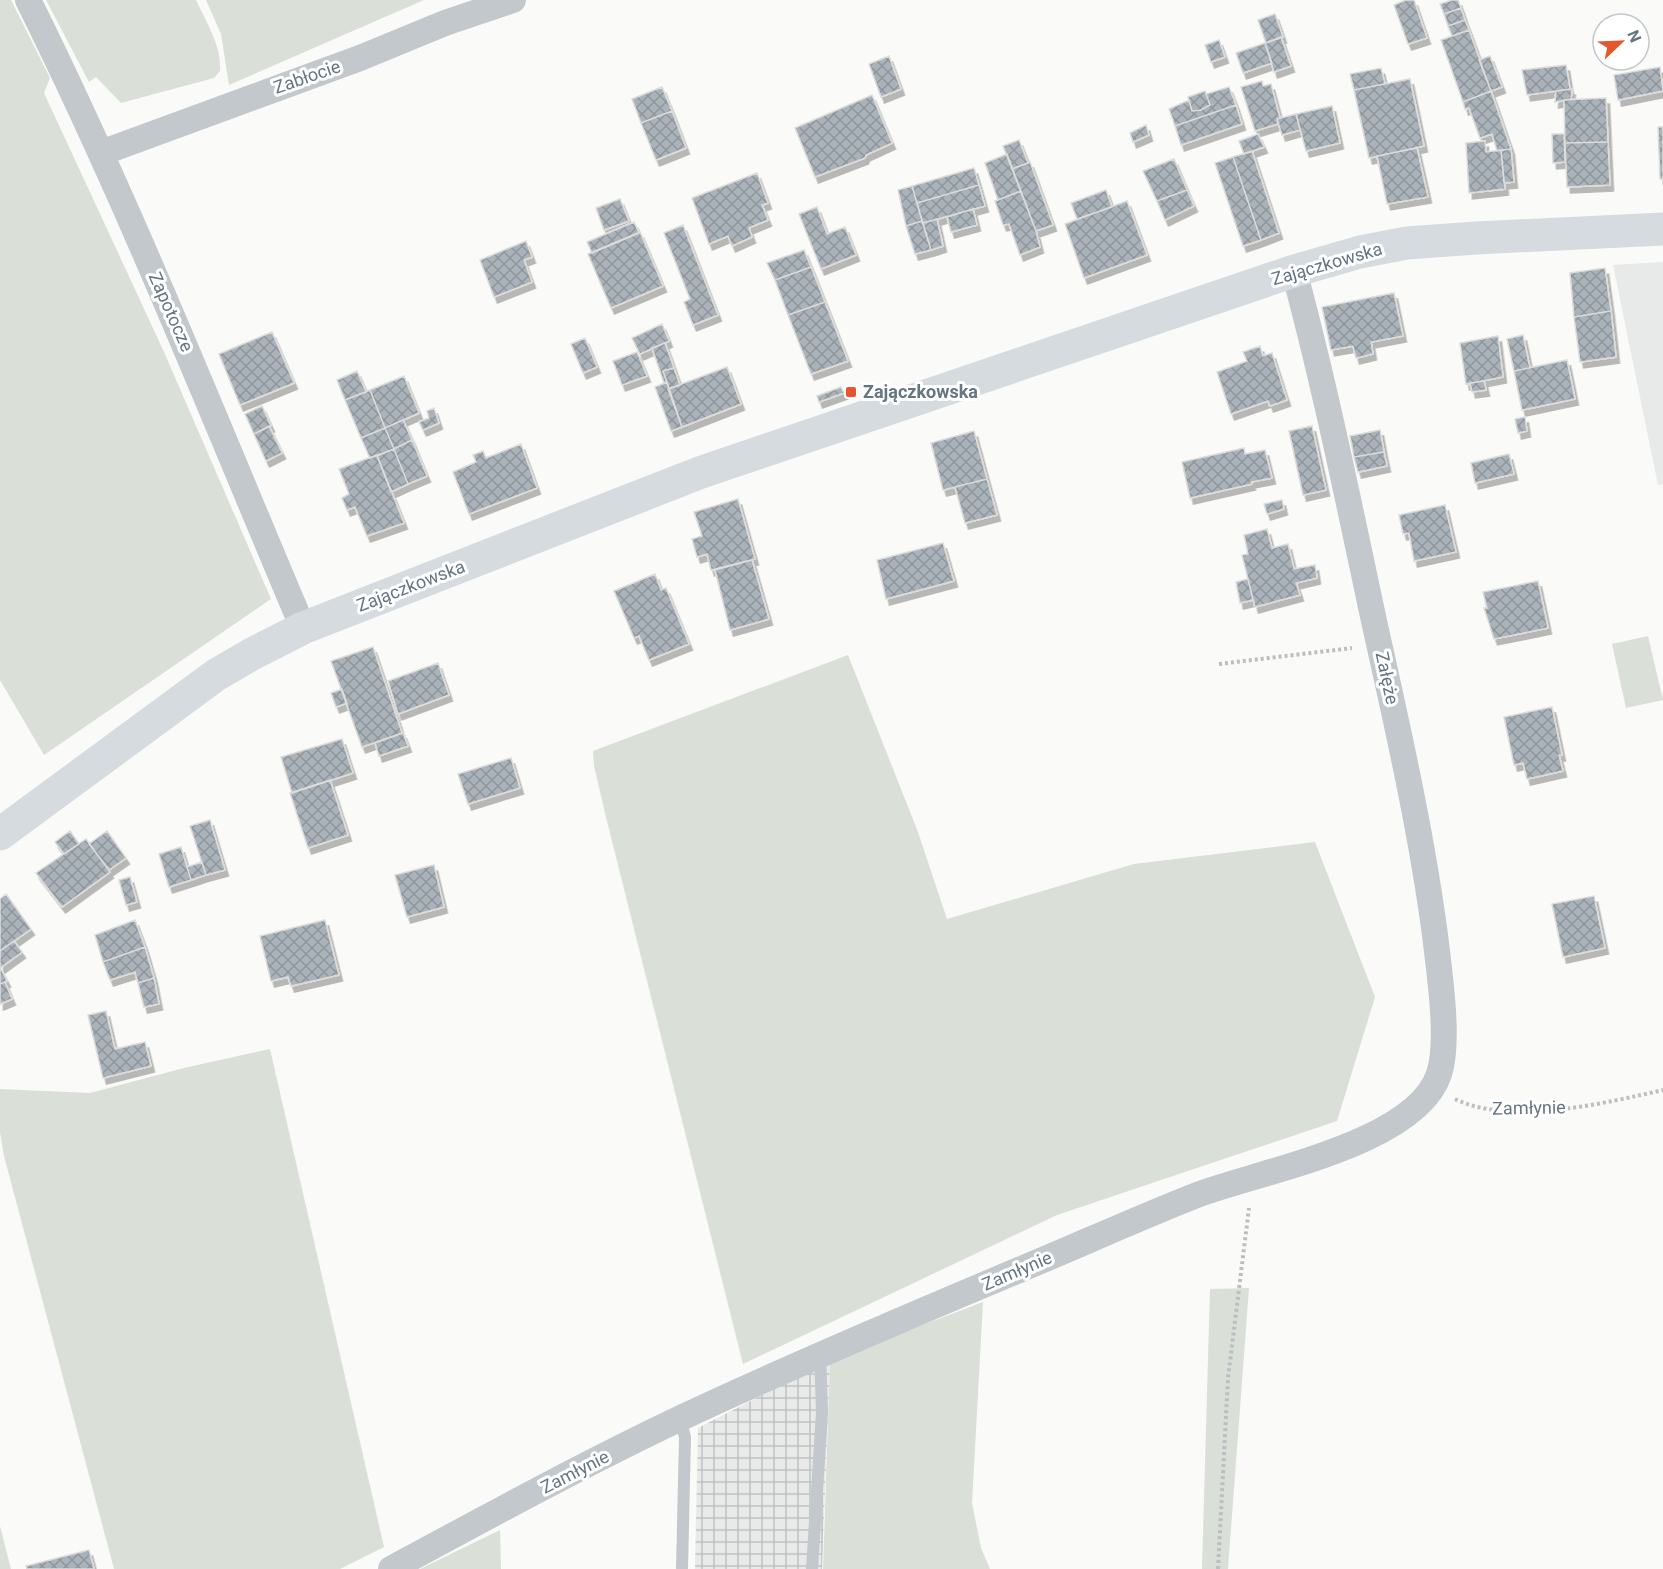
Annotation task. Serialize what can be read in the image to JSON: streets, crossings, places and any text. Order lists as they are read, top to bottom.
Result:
{
  "streets": {
    "main road": ["Zajączkowska"],
    "street": [
      "Zabłocie",
      "Zapotocze",
      "Załęże",
      "Zamłynie"
    ]
  },
  "crossings": [
    ["Zabłocie", "Zapotocze"],
    ["Zajączkowska", "Zapotocze"],
    ["Zajączkowska", "Załęże"],
    ["Załęże", "Zamłynie"]
  ],
  "places": {
    "transit": ["Zajączkowska"]
  },
  "north": "top right"
}
